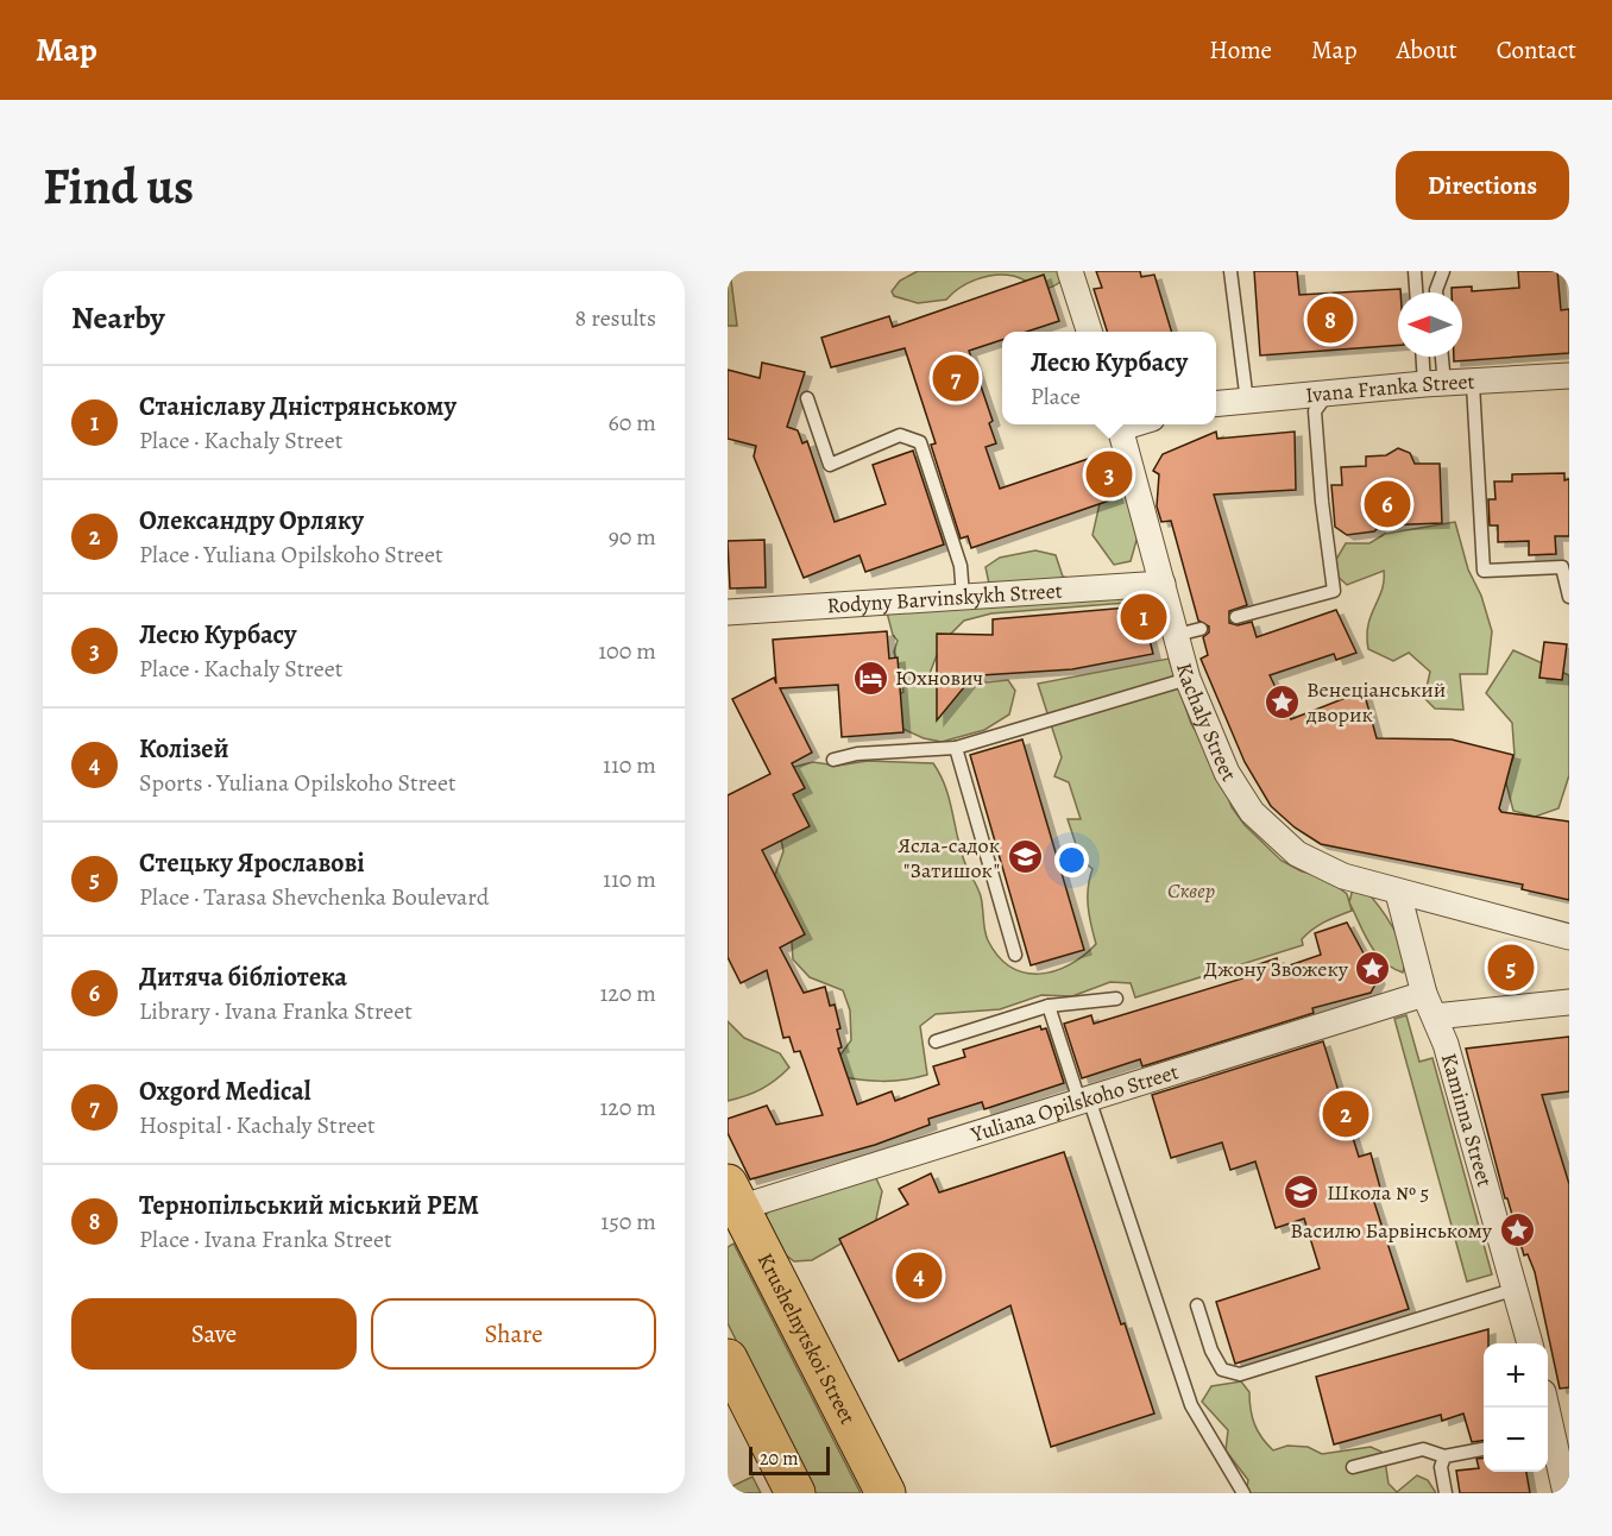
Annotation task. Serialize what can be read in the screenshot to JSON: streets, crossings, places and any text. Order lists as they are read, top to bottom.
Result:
{
  "streets": {
    "main road": ["Krushelnytskoi Street"],
    "street": [
      "Ivana Franka Street",
      "Rodyny Barvinskykh Street",
      "Kachaly Street",
      "Yuliana Opilskoho Street",
      "Kaminna Street"
    ]
  },
  "crossings": [
    ["Rodyny Barvinskykh Street", "Kachaly Street"],
    ["Kachaly Street", "Kaminna Street"],
    ["Yuliana Opilskoho Street", "Kaminna Street"],
    ["Yuliana Opilskoho Street", "Krushelnytskoi Street"]
  ],
  "parks": ["Сквер"],
  "places": {
    "hotel": ["Юхнович"],
    "place": ["Венеціанський дворик", "Джону Звожеку", "Василю Барвінському"],
    "school or university": ["Ясла-садок \"Затишок\"", "Школа № 5"]
  },
  "scale_bar": "20 m",
  "north": "left",
  "page": {
    "header": "Map",
    "nav": [
      "Home",
      "Map",
      "About",
      "Contact"
    ],
    "buttons": [
      "Directions",
      ["Save", "Share"]
    ],
    "title": "Find us",
    "heading": ["Nearby", "8 results"],
    "pins": [
      "8",
      "7",
      "3",
      "6",
      "1",
      "5",
      "2",
      "4"
    ],
    "popup": ["Лесю Курбасу", "Place"],
    "list": [
      {
        "mark": "1",
        "name": "Станіславу Дністрянському",
        "note": "Place · Kachaly Street",
        "value": "60 m"
      },
      {
        "mark": "2",
        "name": "Олександру Орляку",
        "note": "Place · Yuliana Opilskoho Street",
        "value": "90 m"
      },
      {
        "mark": "3",
        "name": "Лесю Курбасу",
        "note": "Place · Kachaly Street",
        "value": "100 m"
      },
      {
        "mark": "4",
        "name": "Колізей",
        "note": "Sports · Yuliana Opilskoho Street",
        "value": "110 m"
      },
      {
        "mark": "5",
        "name": "Стецьку Ярославові",
        "note": "Place · Tarasa Shevchenka Boulevard",
        "value": "110 m"
      },
      {
        "mark": "6",
        "name": "Дитяча бібліотека",
        "note": "Library · Ivana Franka Street",
        "value": "120 m"
      },
      {
        "mark": "7",
        "name": "Oxgord Medical",
        "note": "Hospital · Kachaly Street",
        "value": "120 m"
      },
      {
        "mark": "8",
        "name": "Тернопільський міський РЕМ",
        "note": "Place · Ivana Franka Street",
        "value": "150 m"
      }
    ],
    "map_buttons": ["+", "−"],
    "scale": "20 m"
  }
}
